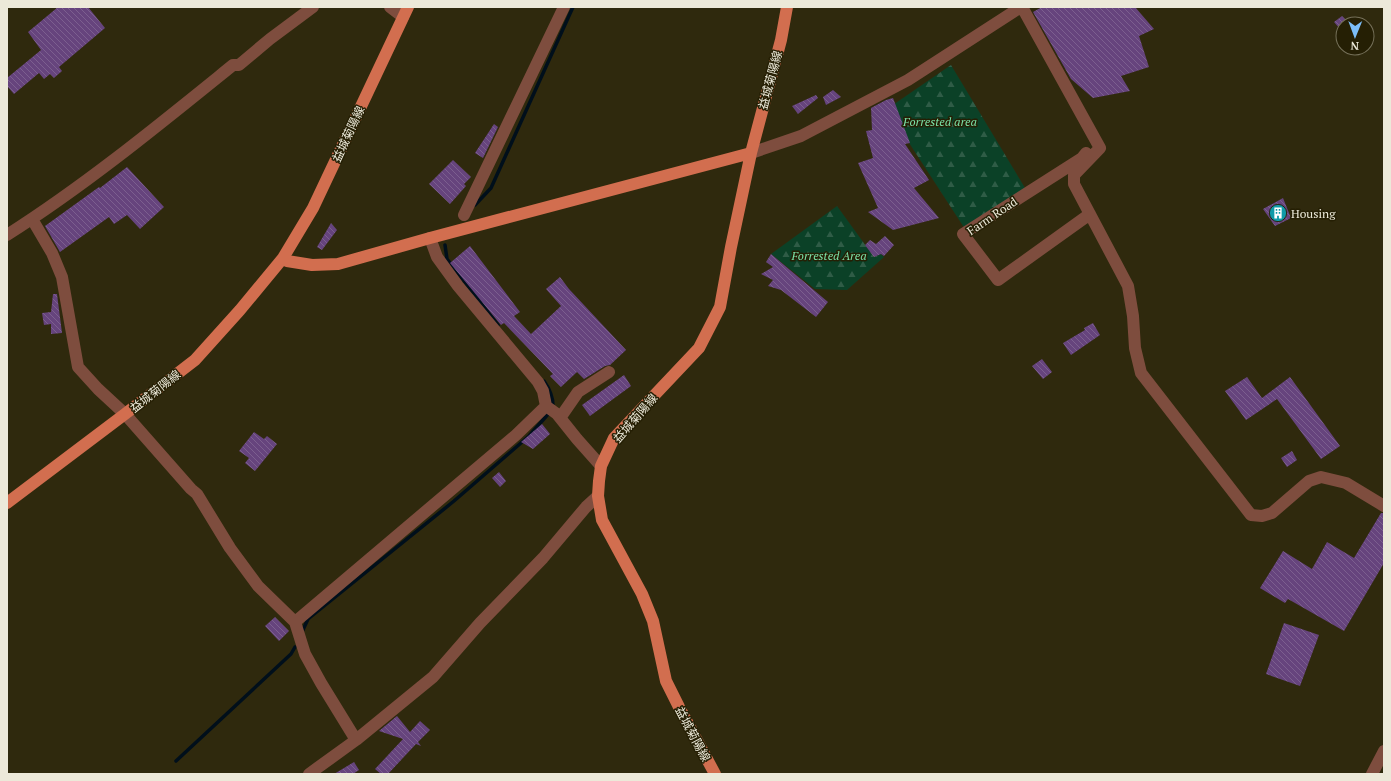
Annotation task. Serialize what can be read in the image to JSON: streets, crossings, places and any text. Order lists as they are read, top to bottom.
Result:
{
  "streets": {
    "main road": ["益城菊陽線"],
    "street": ["Farm Road"]
  },
  "parks": ["Forrested area", "Forrested Area"],
  "places": {
    "building": ["Housing"]
  },
  "north": "bottom"
}
